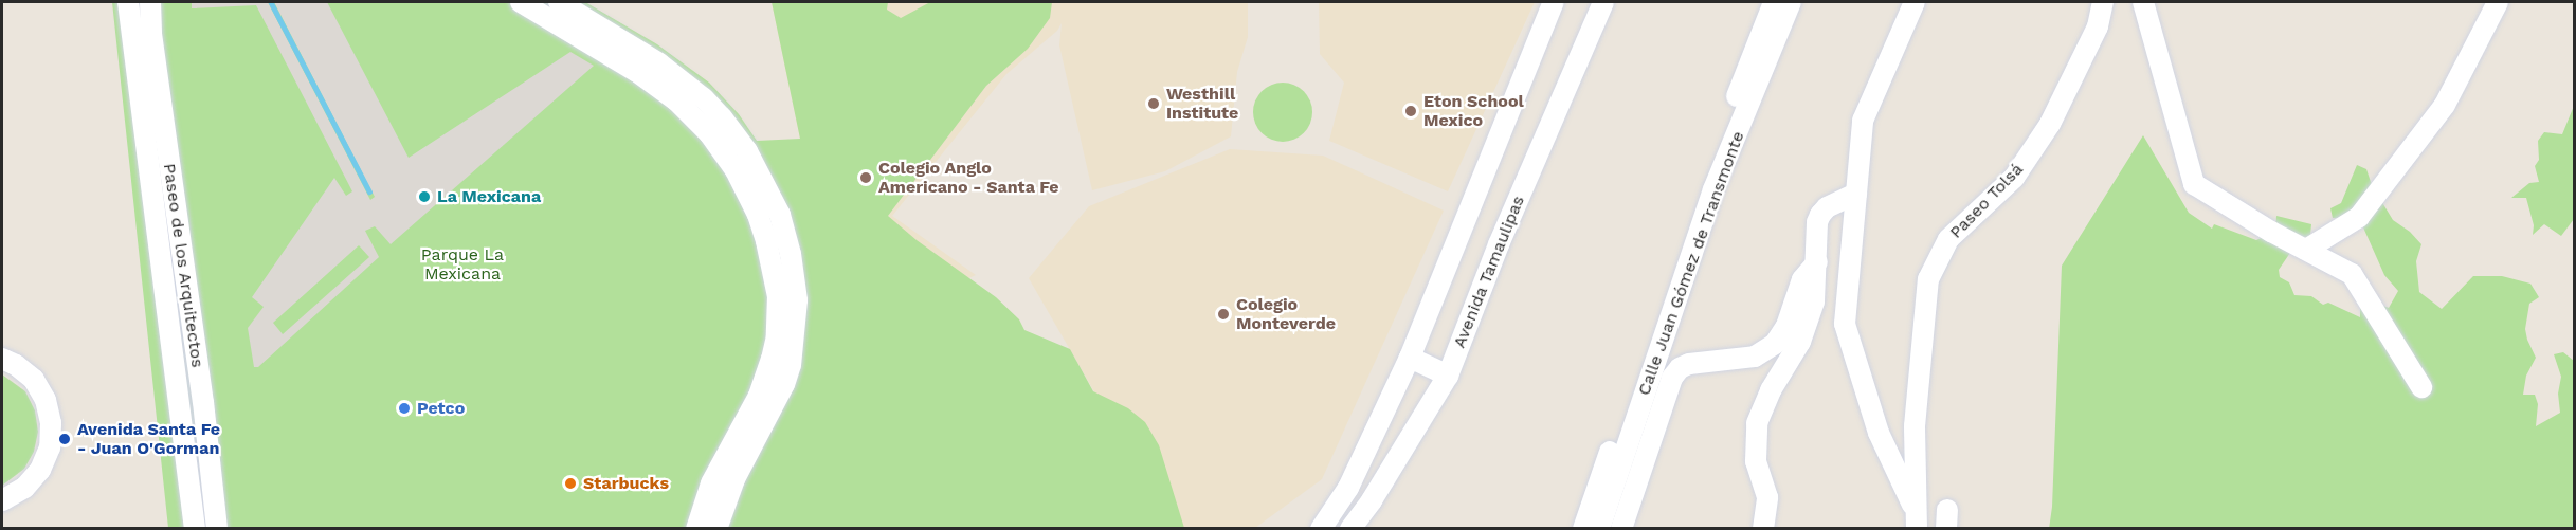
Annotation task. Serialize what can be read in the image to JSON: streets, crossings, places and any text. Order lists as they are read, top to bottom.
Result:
{
  "streets": {
    "street": [
      "Paseo Tolsá",
      "Calle Juan Gómez de Transmonte",
      "Paseo de los Arquitectos",
      "Avenida Tamaulipas"
    ]
  },
  "parks": ["Parque La Mexicana"],
  "places": [
    "Westhill Institute",
    "Eton School Mexico",
    "Colegio Anglo Americano - Santa Fe",
    "La Mexicana",
    "Colegio Monteverde",
    "Petco",
    "Avenida Santa Fe - Juan O'Gorman",
    "Starbucks"
  ]
}
